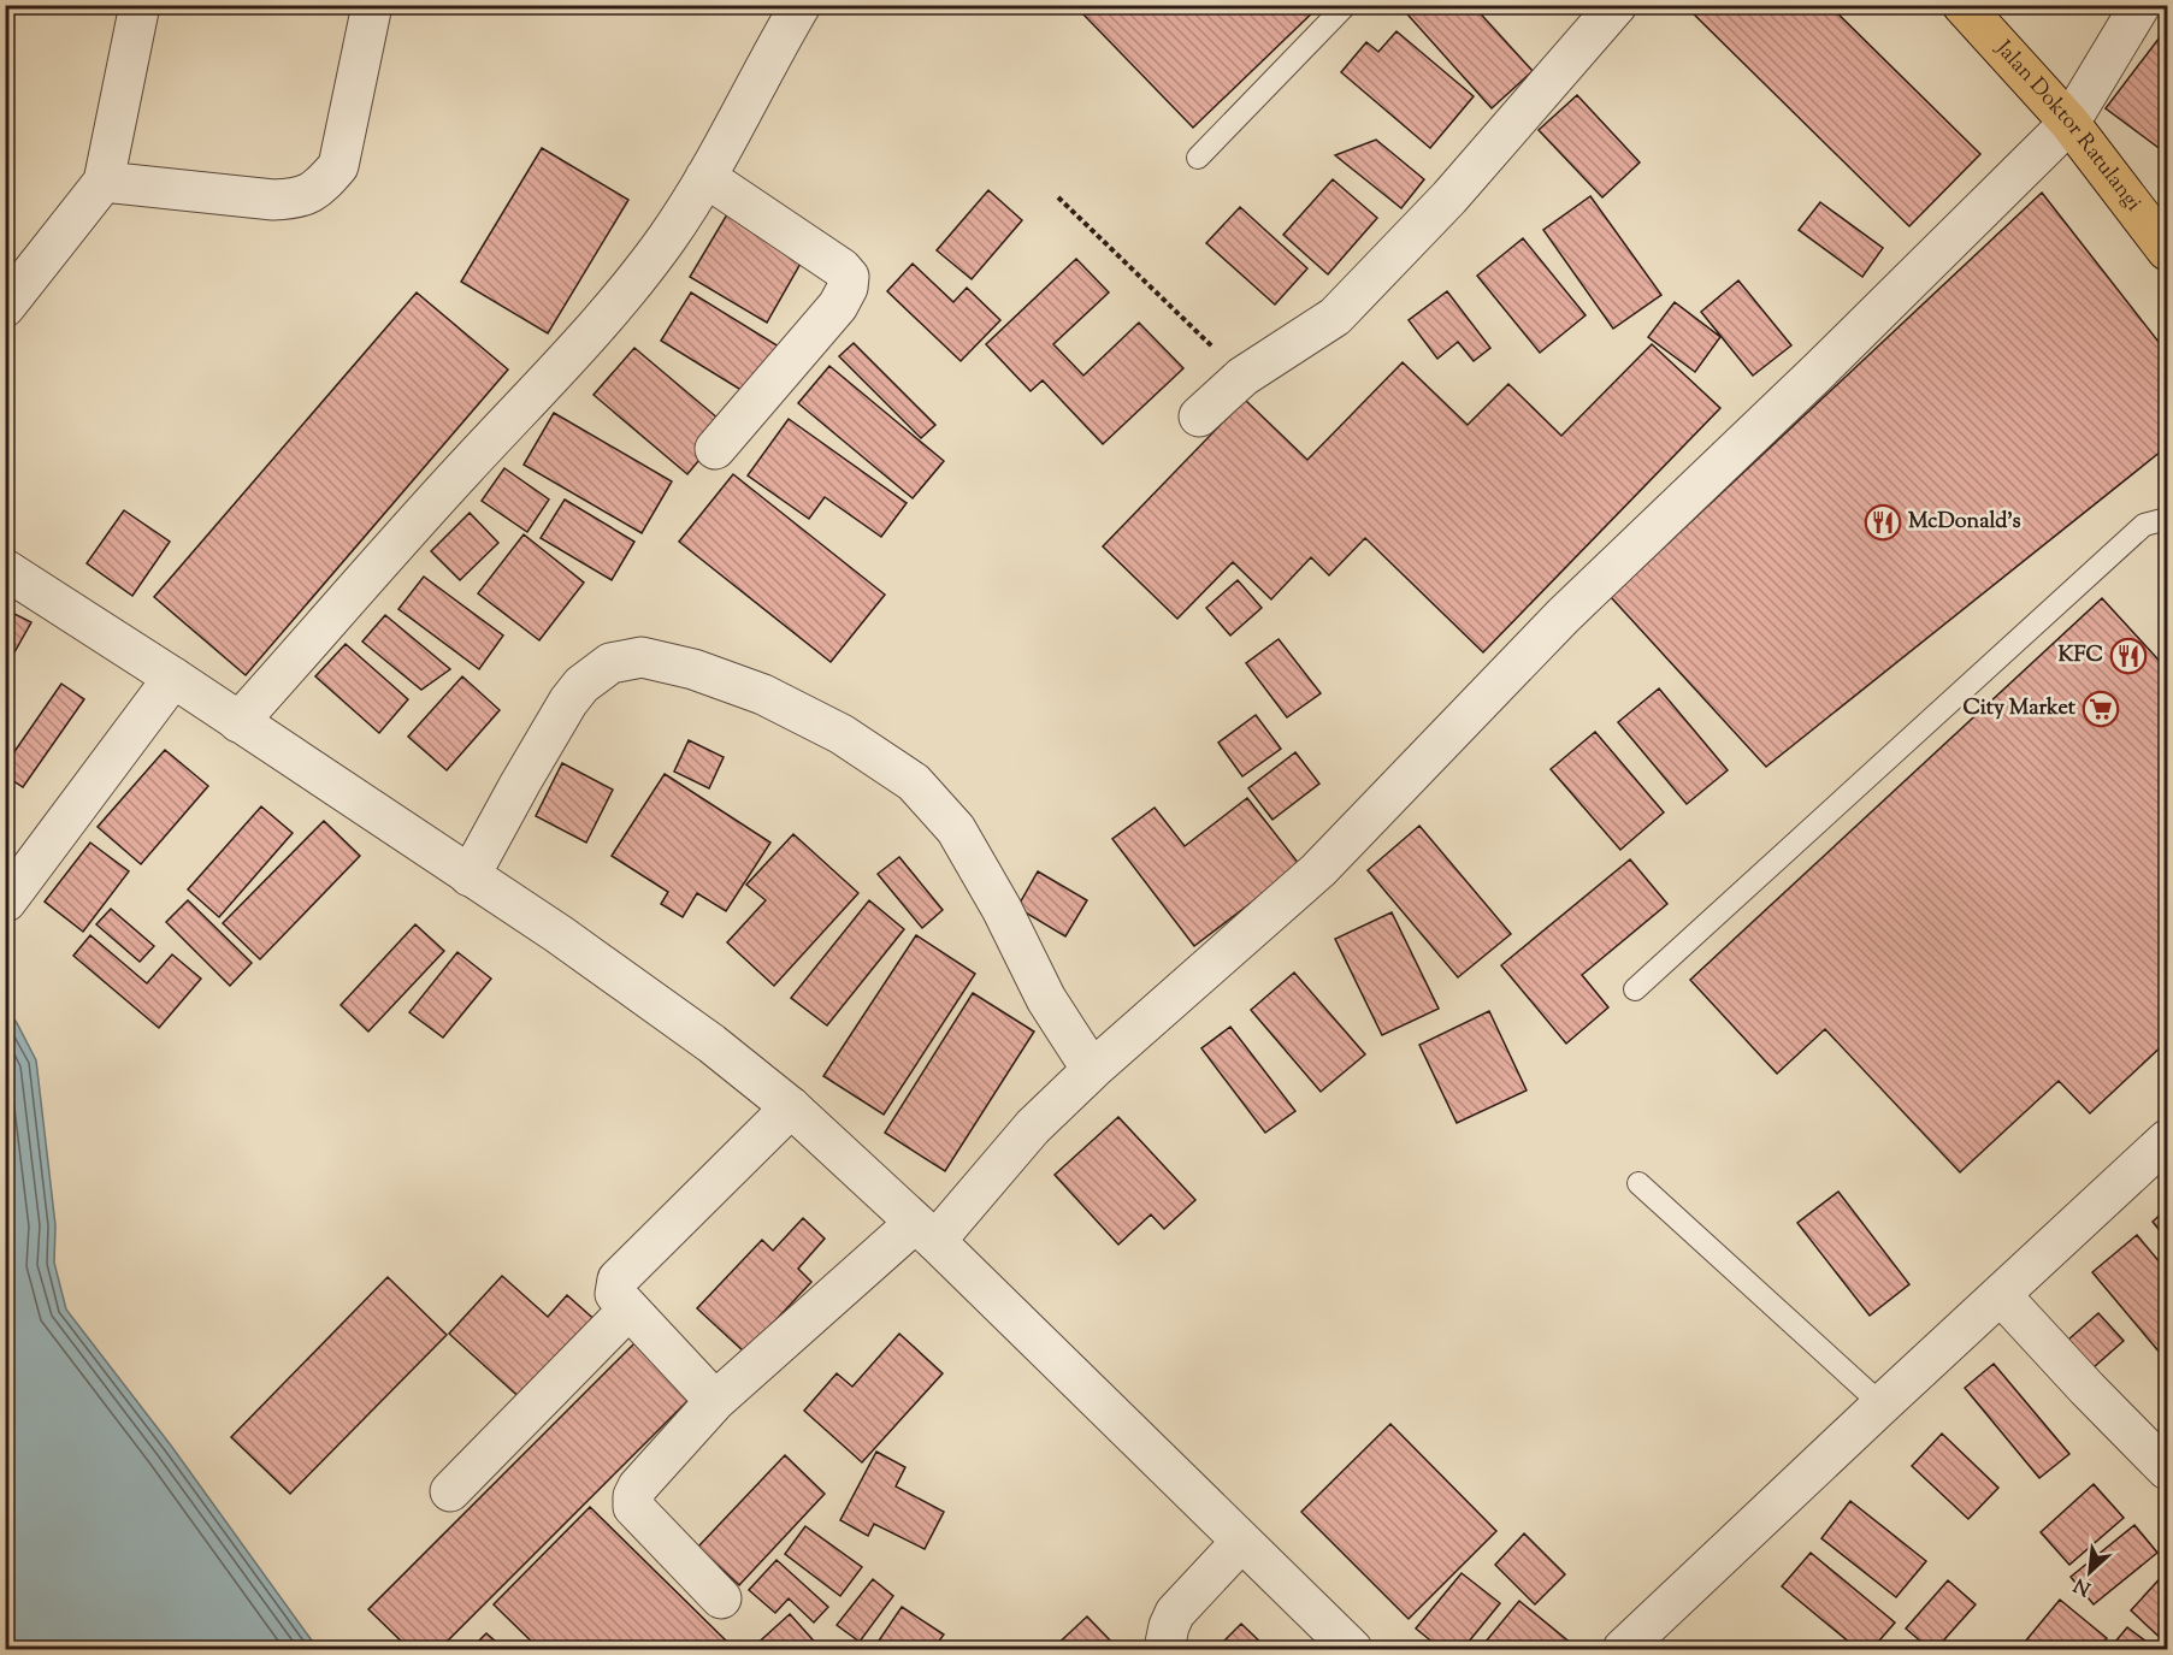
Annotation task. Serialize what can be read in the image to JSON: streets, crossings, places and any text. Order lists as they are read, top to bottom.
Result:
{
  "streets": {
    "highway": ["Jalan Doktor Ratulangi"]
  },
  "places": {
    "restaurant": ["McDonald's", "KFC"],
    "supermarket": ["City Market"]
  },
  "north": "bottom left"
}
